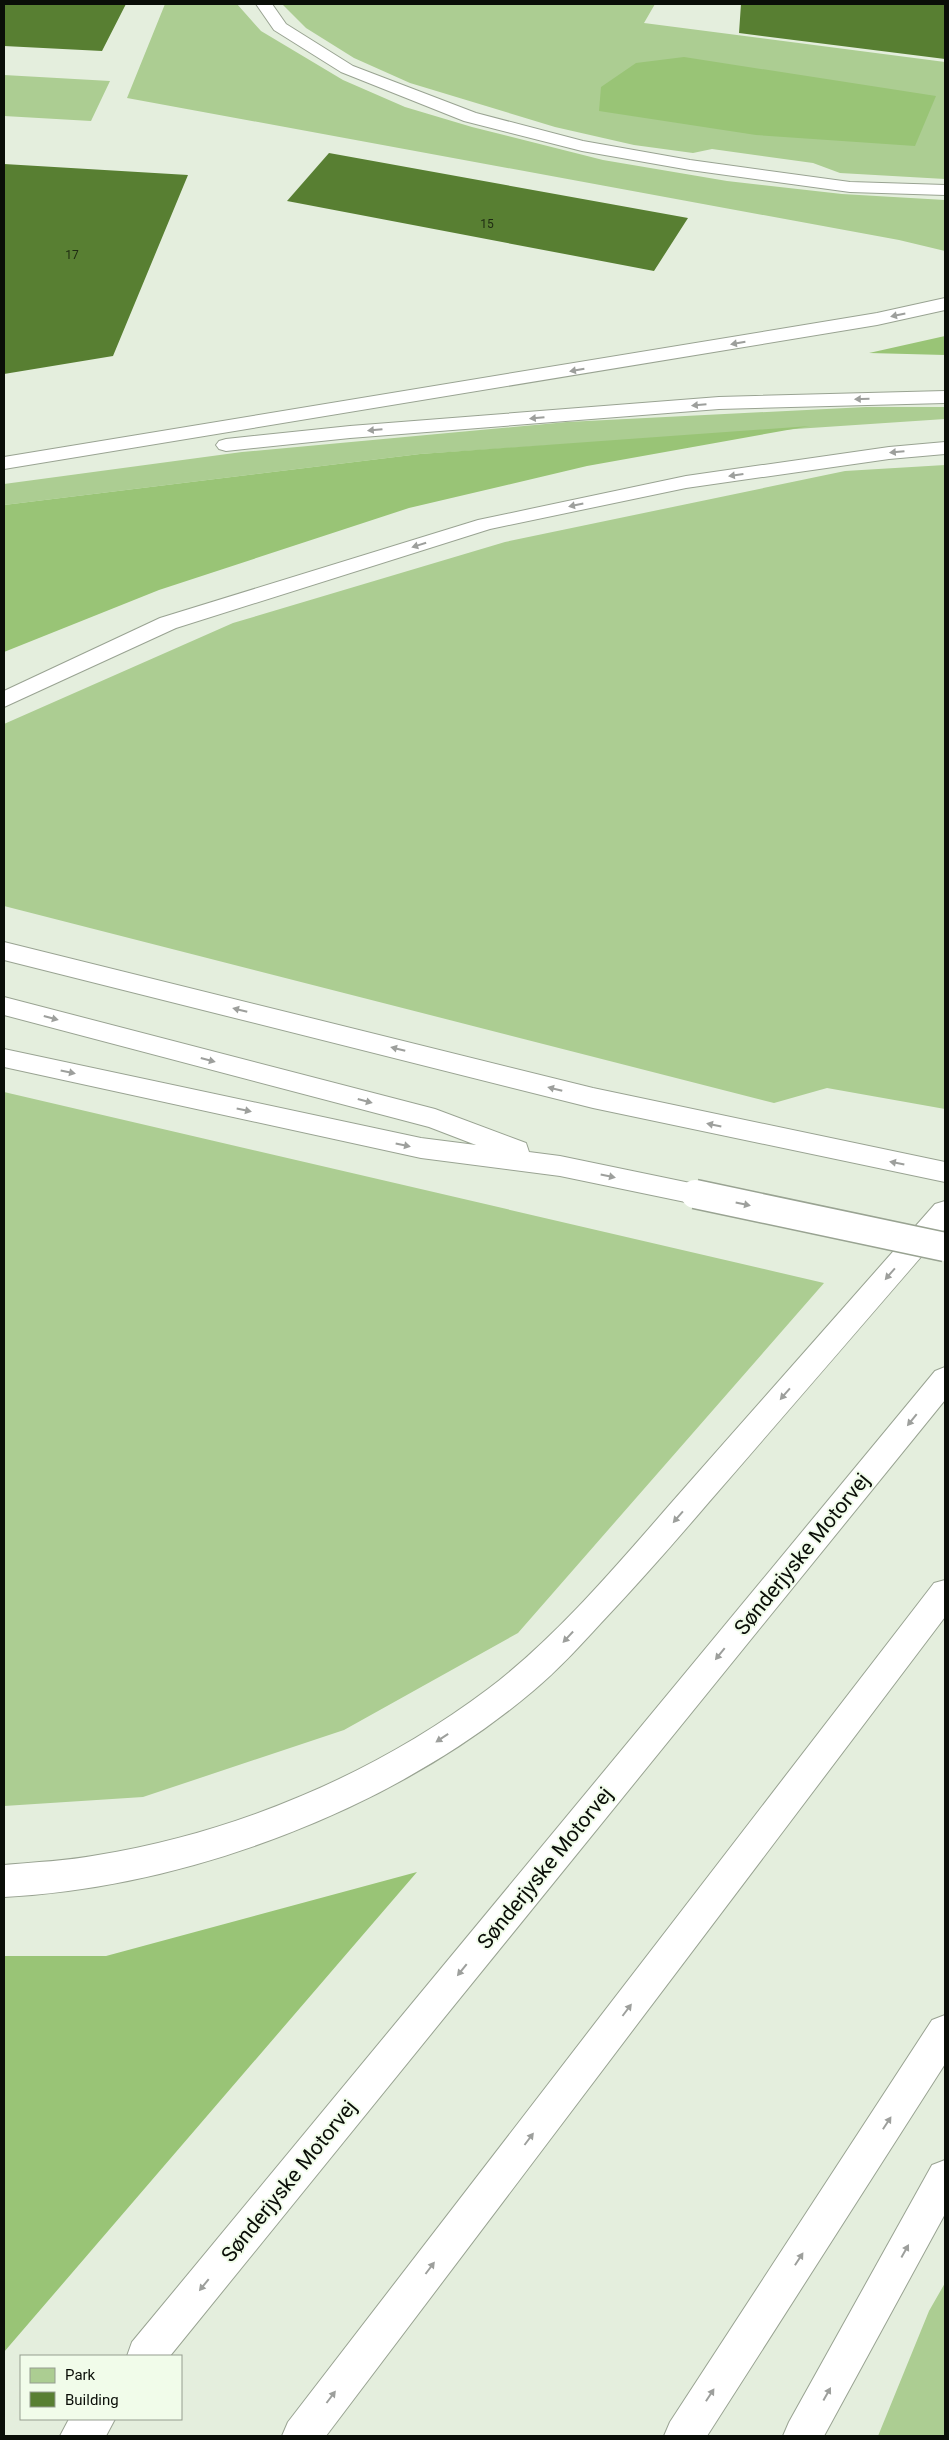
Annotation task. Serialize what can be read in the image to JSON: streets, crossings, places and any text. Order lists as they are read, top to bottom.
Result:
{
  "streets": {
    "main road": ["Sønderjyske Motorvej"]
  },
  "house_numbers": ["15", "17"],
  "legend": ["Park", "Building"]
}
